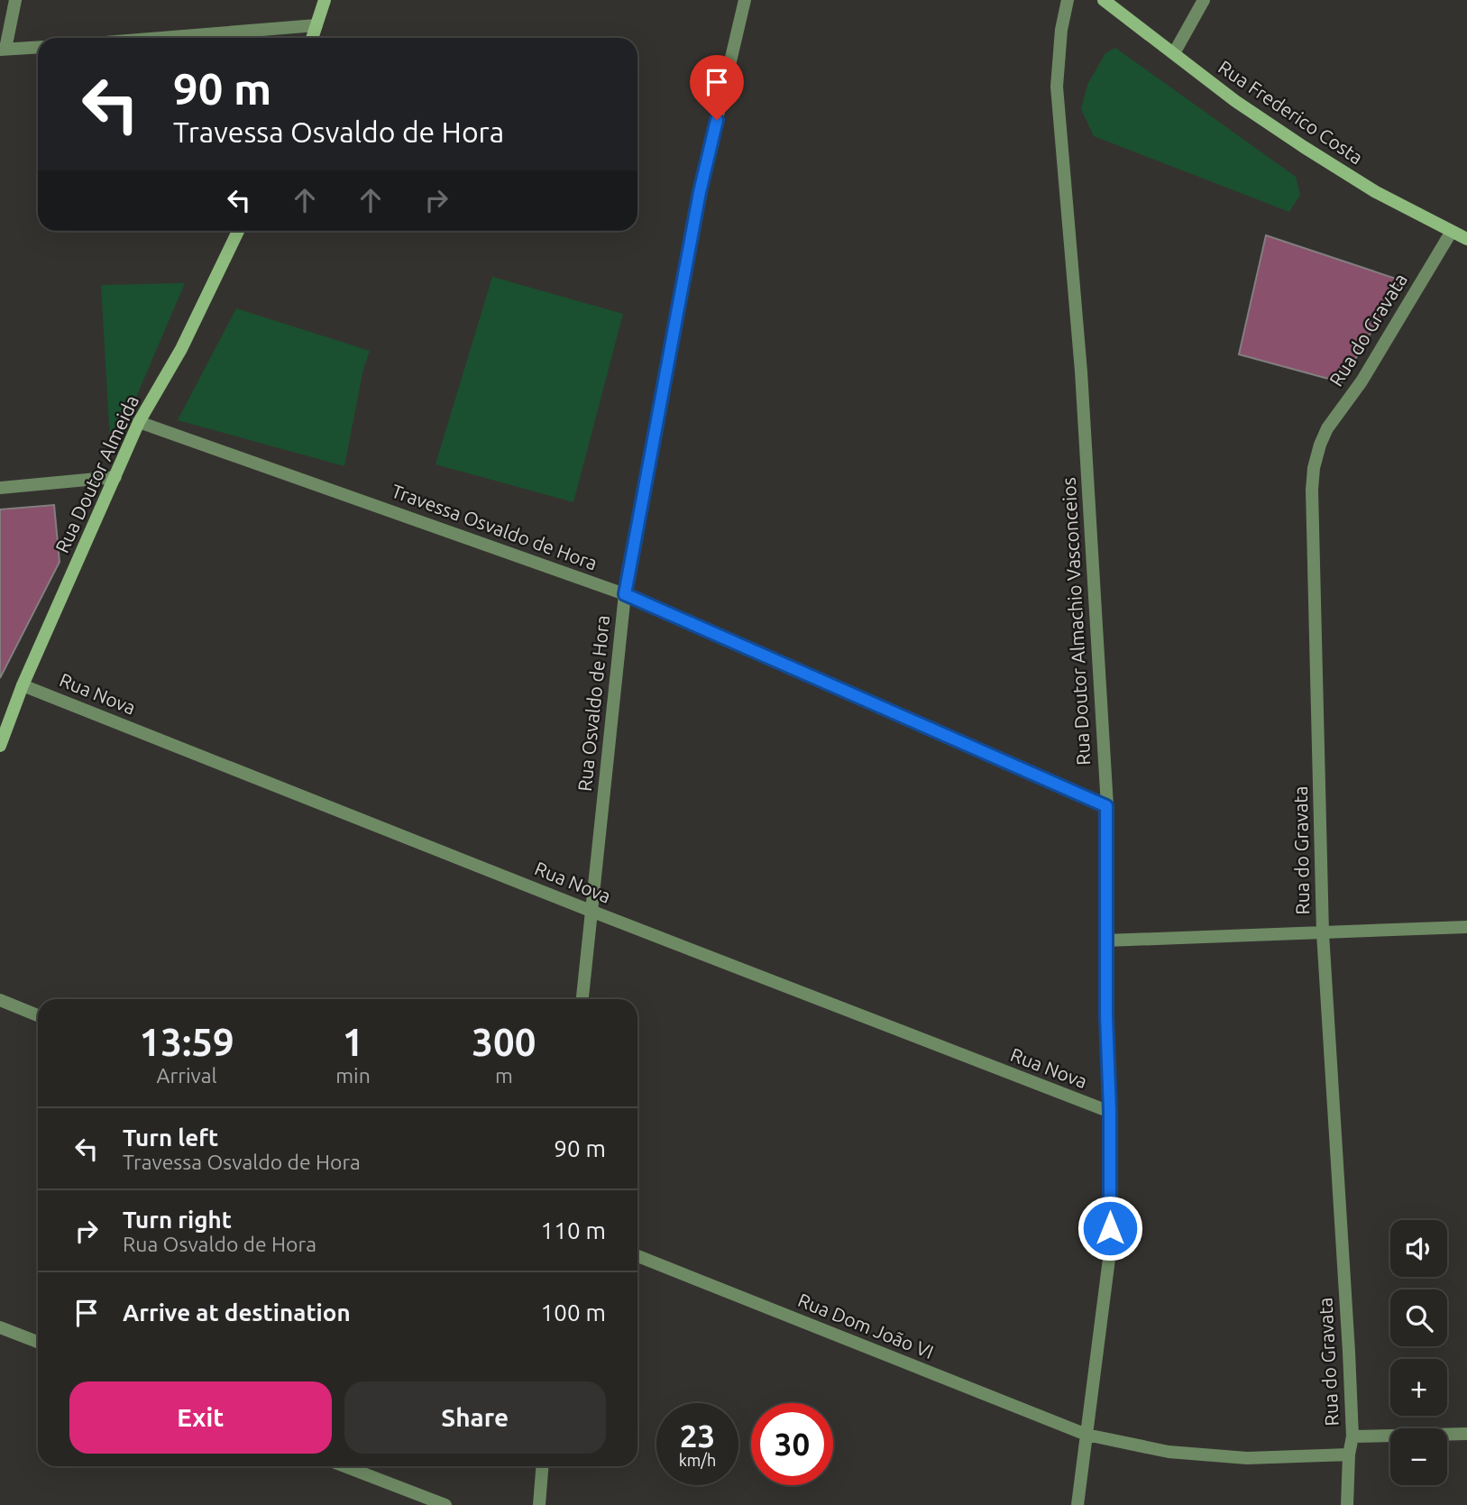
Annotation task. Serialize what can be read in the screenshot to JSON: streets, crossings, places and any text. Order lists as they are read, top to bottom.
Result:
{
  "streets": {
    "main road": ["Rua Frederico Costa", "Rua Doutor Almeida"],
    "street": [
      "Rua do Gravata",
      "Travessa Osvaldo de Hora",
      "Rua Doutor Almachio Vasconceios",
      "Rua Nova",
      "Rua Osvaldo de Hora",
      "Rua Dom João VI"
    ]
  },
  "crossings": [
    ["Rua Frederico Costa", "Rua do Gravata"],
    ["Rua do Gravata", "Rua Dom João VI"],
    ["Rua Doutor Almeida", "Travessa Osvaldo de Hora"],
    ["Rua Doutor Almeida", "Rua Nova"],
    ["Travessa Osvaldo de Hora", "Rua Doutor Almachio Vasconceios"],
    ["Travessa Osvaldo de Hora", "Rua Osvaldo de Hora"],
    ["Rua Doutor Almachio Vasconceios", "Rua Nova"],
    ["Rua Doutor Almachio Vasconceios", "Rua Dom João VI"],
    ["Rua Nova", "Rua Osvaldo de Hora"]
  ],
  "page": {
    "turn": ["90 m", "Travessa Osvaldo de Hora"],
    "eta": [
      "13:59",
      "Arrival",
      "1",
      "min",
      "300",
      "m"
    ],
    "list": [
      {
        "name": "Turn left",
        "note": "Travessa Osvaldo de Hora",
        "value": "90 m"
      },
      {
        "name": "Turn right",
        "note": "Rua Osvaldo de Hora",
        "value": "110 m"
      },
      {
        "name": "Arrive at destination",
        "value": "100 m"
      }
    ],
    "map_buttons": ["+", "−"],
    "buttons": ["Exit", "Share"],
    "speed": "23 km/h",
    "limit": "30"
  }
}
